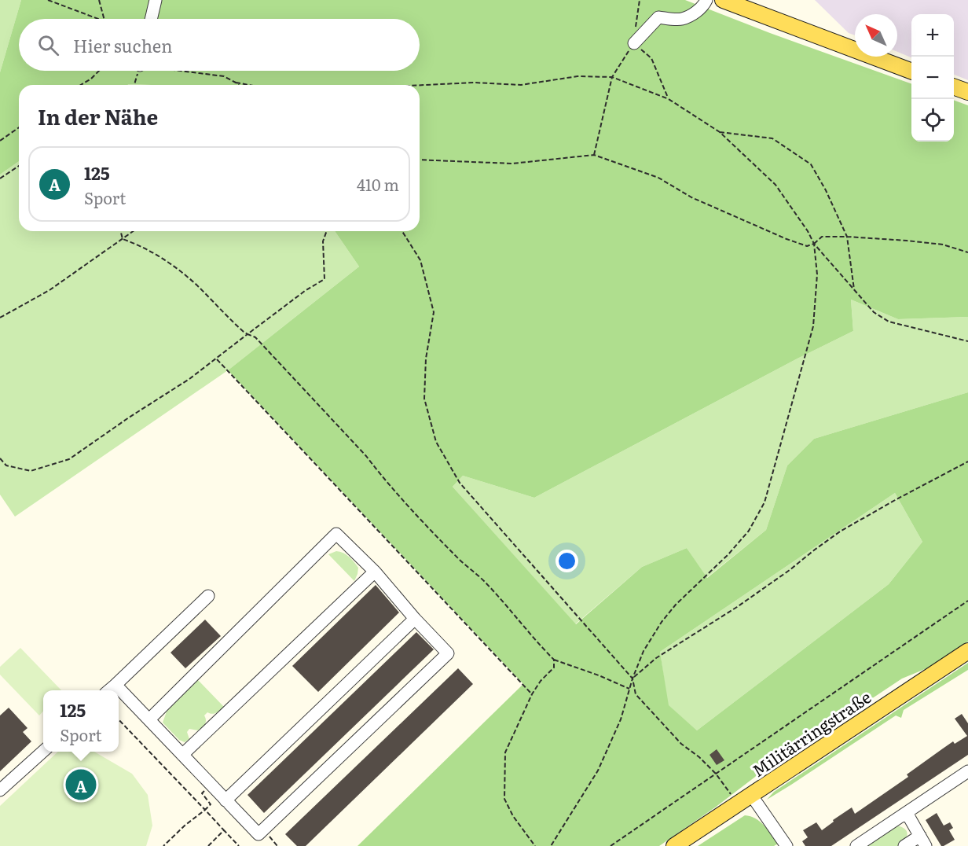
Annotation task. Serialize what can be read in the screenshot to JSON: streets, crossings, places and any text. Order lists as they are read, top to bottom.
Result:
{
  "streets": {
    "main road": ["Militärringstraße"]
  },
  "north": "top left",
  "page": {
    "map_buttons": ["+", "−"],
    "search": "Hier suchen",
    "heading": "In der Nähe",
    "list": [
      {
        "mark": "A",
        "name": "125",
        "note": "Sport",
        "value": "410 m"
      }
    ],
    "popup": ["125", "Sport"],
    "pins": "A"
  }
}
